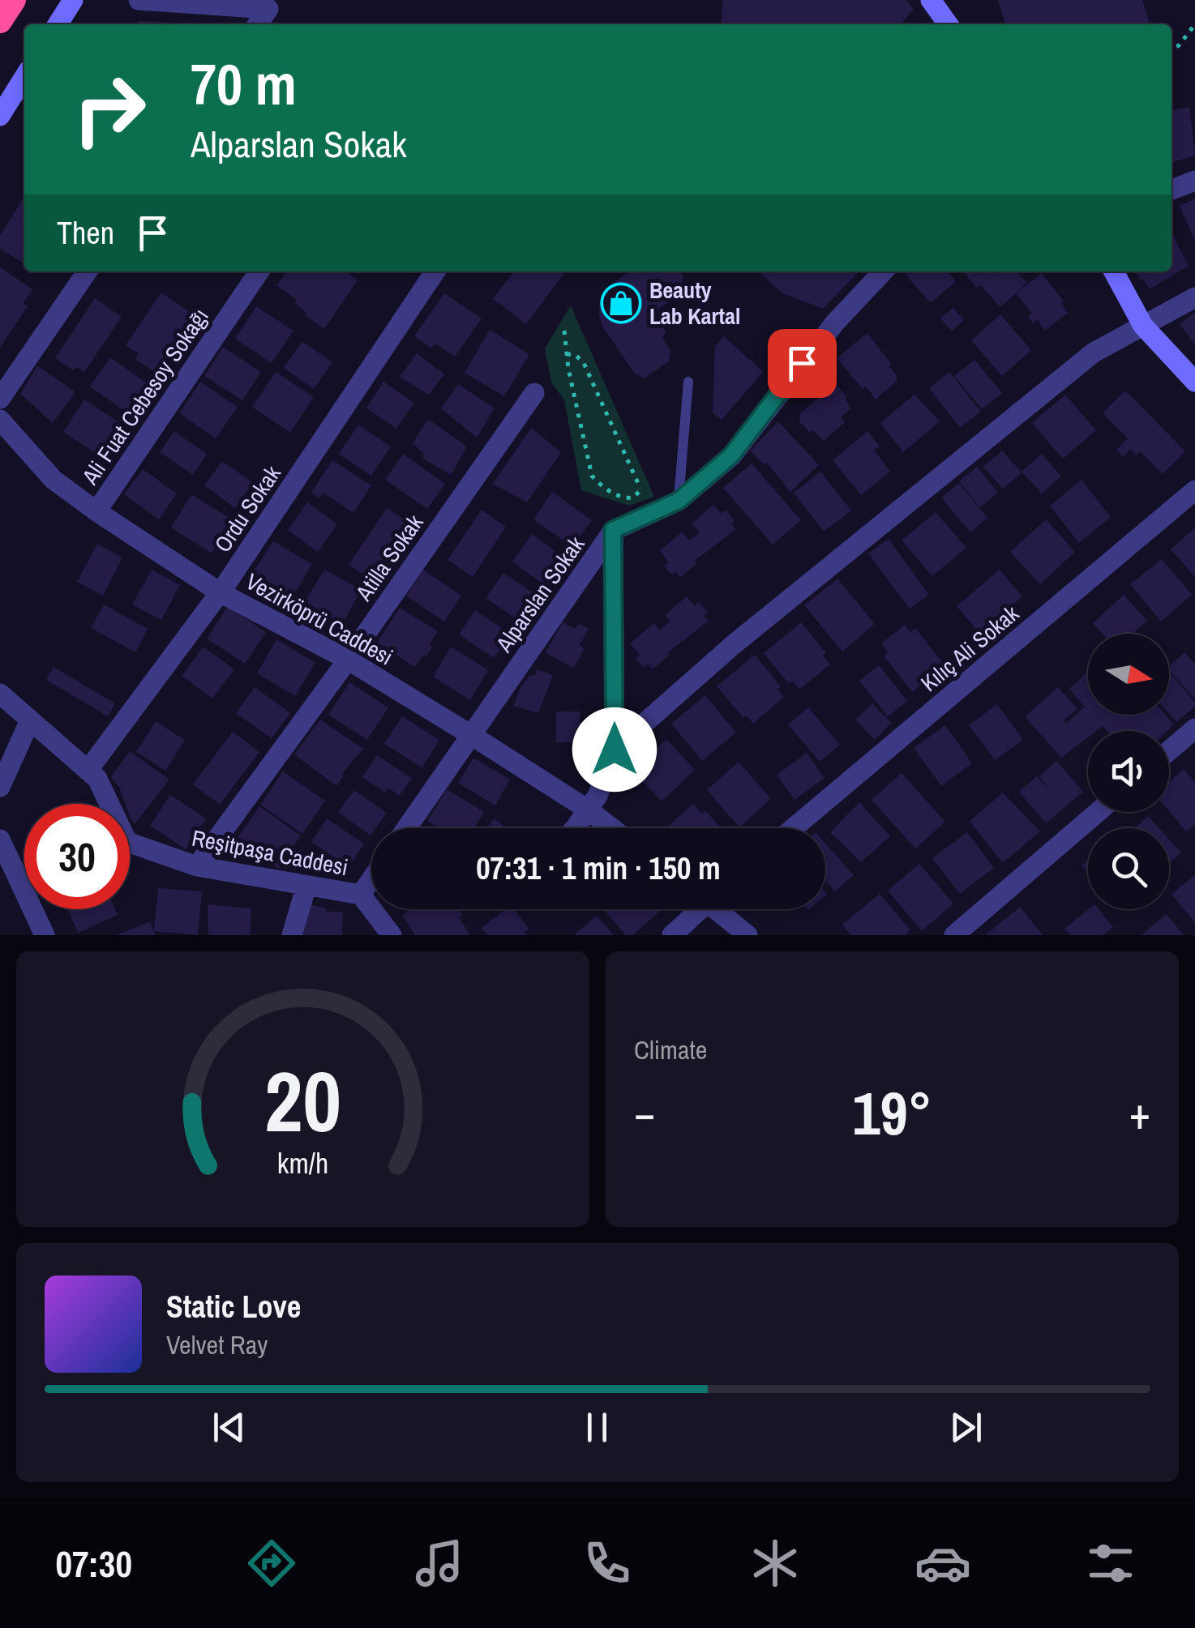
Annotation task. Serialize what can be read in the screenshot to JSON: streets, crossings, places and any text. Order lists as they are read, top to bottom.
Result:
{
  "streets": {
    "street": [
      "Ali Fuat Cebesoy Sokağı",
      "Ordu Sokak",
      "Atilla Sokak",
      "Alparslan Sokak",
      "Vezirköprü Caddesi",
      "Kılıç Ali Sokak",
      "Reşitpaşa Caddesi"
    ]
  },
  "crossings": [
    ["Ali Fuat Cebesoy Sokağı", "Vezirköprü Caddesi"],
    ["Ordu Sokak", "Vezirköprü Caddesi"],
    ["Ordu Sokak", "Reşitpaşa Caddesi"],
    ["Atilla Sokak", "Vezirköprü Caddesi"],
    ["Atilla Sokak", "Reşitpaşa Caddesi"],
    ["Alparslan Sokak", "Vezirköprü Caddesi"]
  ],
  "places": {
    "shop": ["Beauty Lab Kartal"]
  },
  "north": "right",
  "page": {
    "turn": ["70 m", "Alparslan Sokak"],
    "then": "Then",
    "limit": "30",
    "trip": "07:31 · 1 min · 150 m",
    "tile": "Climate",
    "heat": ["−", "19°", "+"],
    "song": ["Static Love", "Velvet Ray"],
    "tabs": "07:30",
    "gauge": ["20", "km/h"]
  }
}
